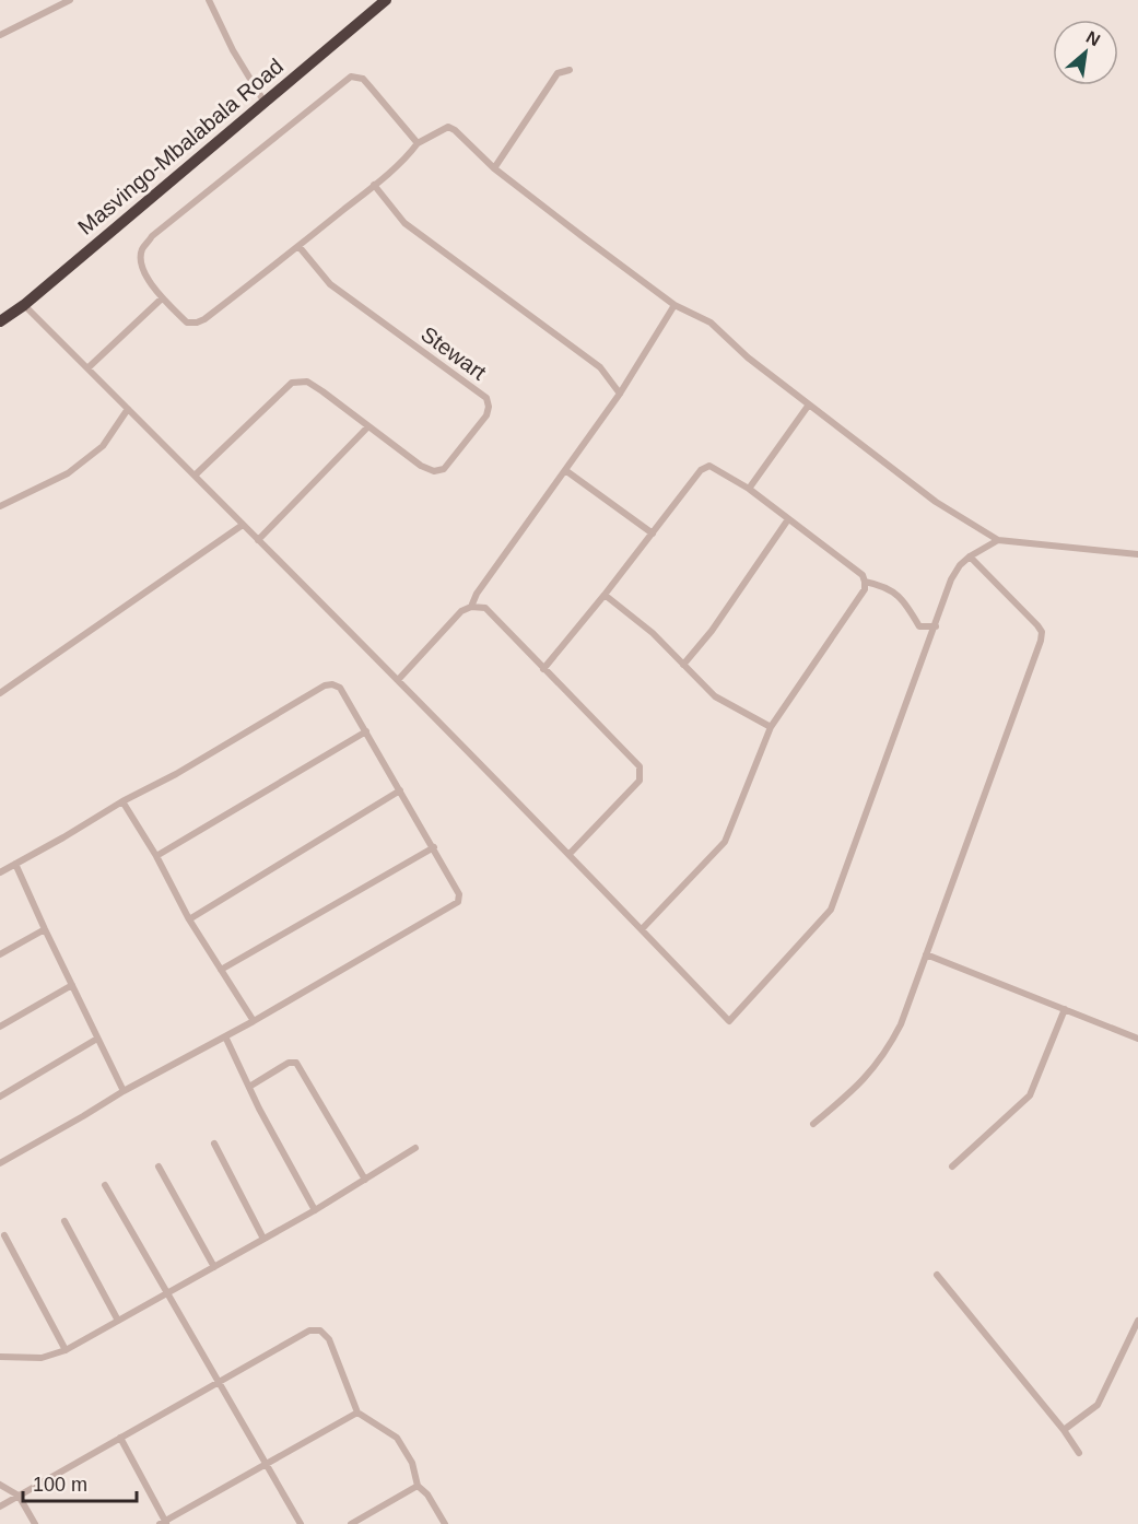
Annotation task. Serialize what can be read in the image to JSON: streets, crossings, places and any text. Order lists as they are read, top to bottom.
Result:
{
  "streets": {
    "highway": ["Masvingo-Mbalabala Road"],
    "street": ["Stewart"]
  },
  "scale_bar": "100 m",
  "north": "top right"
}
